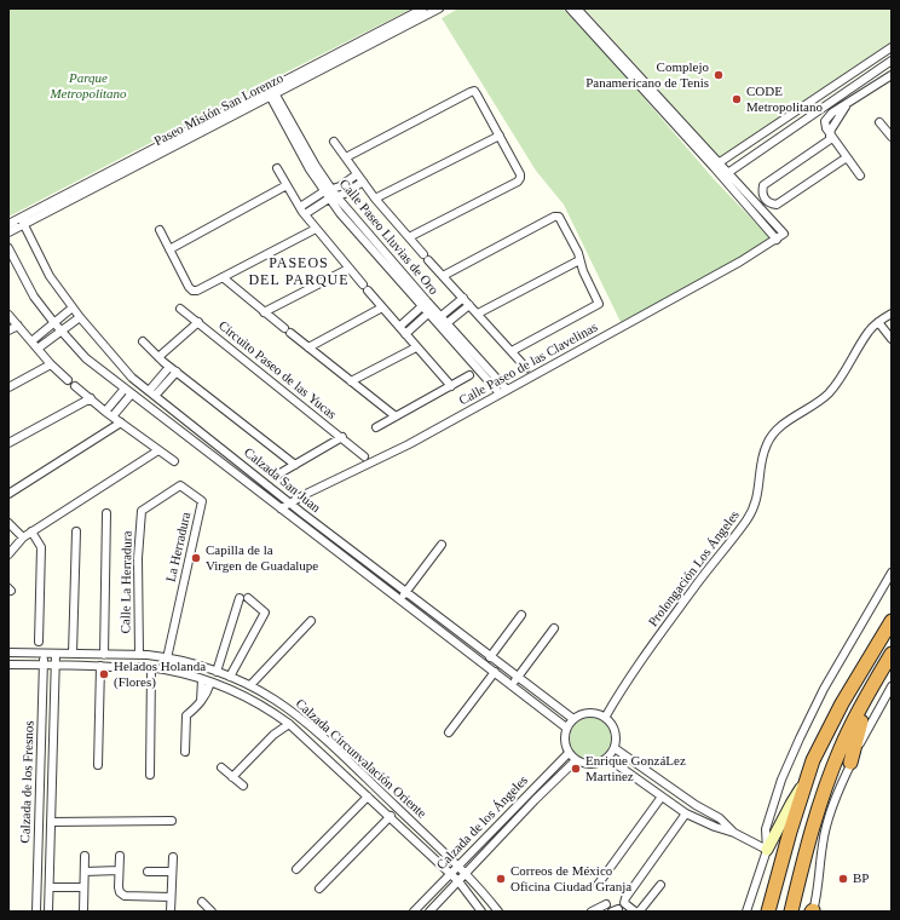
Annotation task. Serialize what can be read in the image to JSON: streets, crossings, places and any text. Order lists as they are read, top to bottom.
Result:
{
  "streets": {
    "street": [
      "Paseo Misión San Lorenzo",
      "Calle Paseo Lluvias de Oro",
      "Calle Paseo de las Clavelinas",
      "Circuito Paseo de las Yucas",
      "Calzada San Juan",
      "La Herradura",
      "Prolongación Los Ángeles",
      "Calle La Herradura",
      "Calzada Circunvalación Oriente",
      "Calzada de los Fresnos",
      "Calzada de los Ángeles"
    ]
  },
  "crossings": [
    ["Paseo Misión San Lorenzo", "Calle Paseo Lluvias de Oro"],
    ["Paseo Misión San Lorenzo", "Calzada San Juan"],
    ["Calle Paseo Lluvias de Oro", "Calle Paseo de las Clavelinas"],
    ["Calle Paseo de las Clavelinas", "Calzada San Juan"],
    ["Calzada San Juan", "Prolongación Los Ángeles"],
    ["Calzada San Juan", "Calzada de los Ángeles"],
    ["La Herradura", "Calle La Herradura"],
    ["La Herradura", "Calzada Circunvalación Oriente"],
    ["Prolongación Los Ángeles", "Calzada de los Ángeles"],
    ["Calle La Herradura", "Calzada Circunvalación Oriente"],
    ["Calzada Circunvalación Oriente", "Calzada de los Fresnos"],
    ["Calzada Circunvalación Oriente", "Calzada de los Ángeles"]
  ],
  "districts": ["PASEOS DEL PARQUE"],
  "parks": ["Parque Metropolitano"],
  "places": [
    "Complejo Panamericano de Tenis",
    "CODE Metropolitano",
    "Capilla de la Virgen de Guadalupe",
    "Helados Holanda (Flores)",
    "Enrique GonzáLez Martinez",
    "Correos de México Oficina Ciudad Granja",
    "BP"
  ]
}
